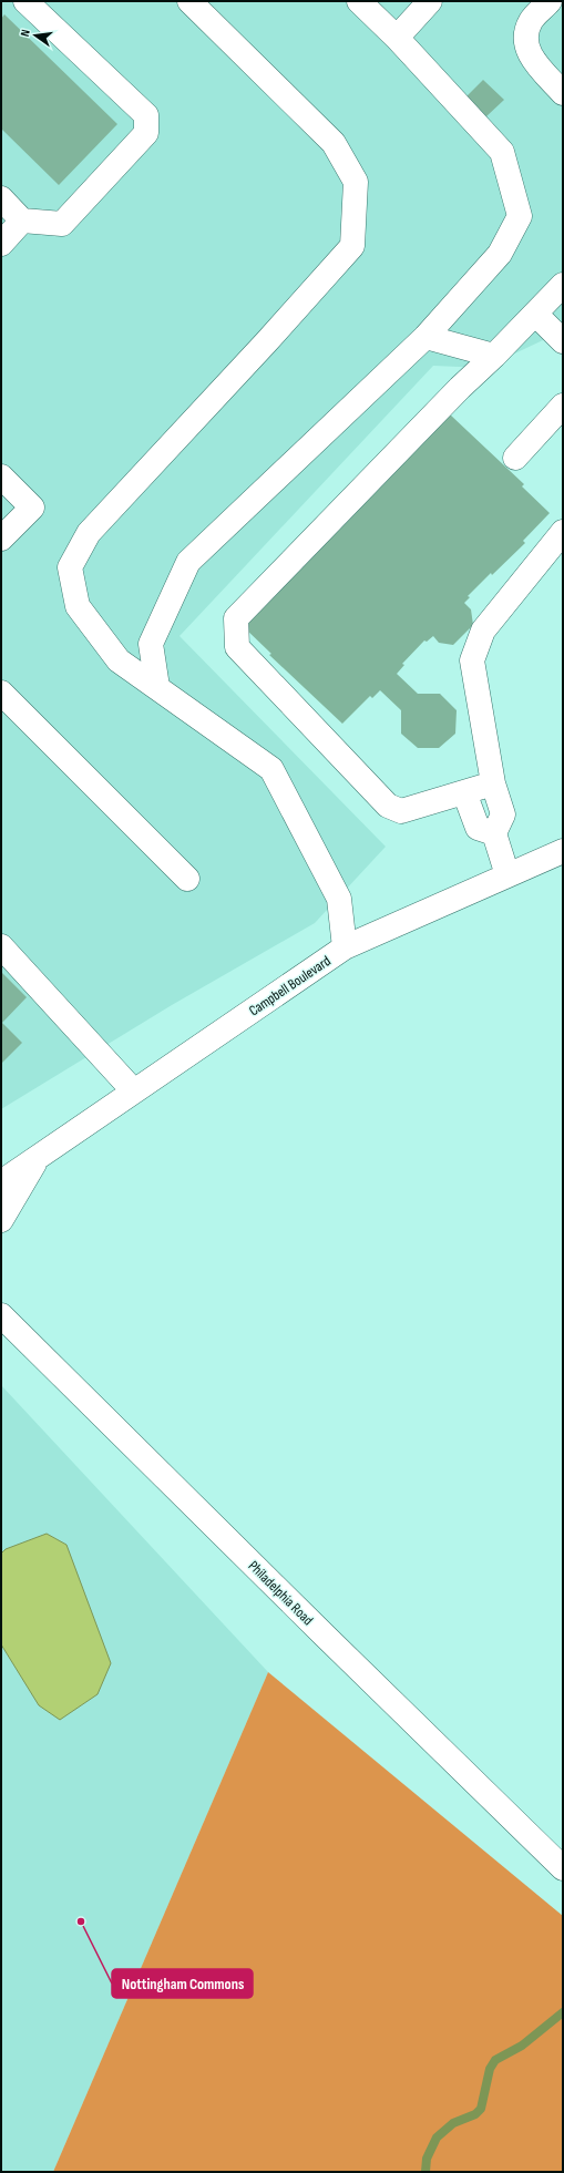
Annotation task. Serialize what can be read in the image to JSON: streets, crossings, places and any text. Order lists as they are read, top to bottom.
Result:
{
  "streets": {
    "main road": ["Campbell Boulevard", "Philadelphia Road"]
  },
  "places": ["Nottingham Commons"],
  "north": "left"
}
